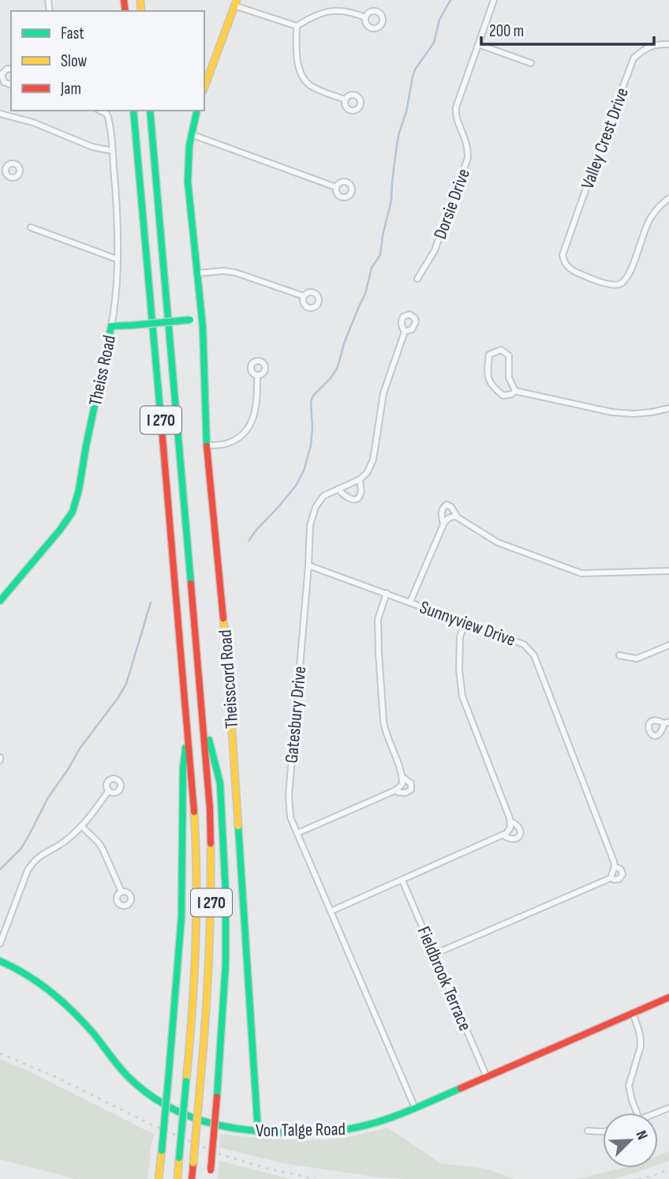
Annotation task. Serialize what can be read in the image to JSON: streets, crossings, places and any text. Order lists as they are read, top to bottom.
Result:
{
  "streets": {
    "main road": [
      "Theiss Road",
      "I 270",
      "Theisscord Road",
      "Von Talge Road"
    ],
    "street": [
      "Valley Crest Drive",
      "Dorsie Drive",
      "Sunnyview Drive",
      "Gatesbury Drive",
      "Fieldbrook Terrace"
    ]
  },
  "crossings": [
    ["Sunnyview Drive", "Gatesbury Drive"],
    ["Theisscord Road", "Von Talge Road"],
    ["Gatesbury Drive", "Von Talge Road"],
    ["Fieldbrook Terrace", "Von Talge Road"]
  ],
  "legend": ["Fast", "Slow", "Jam"],
  "scale_bar": "200 m",
  "north": "top right"
}
